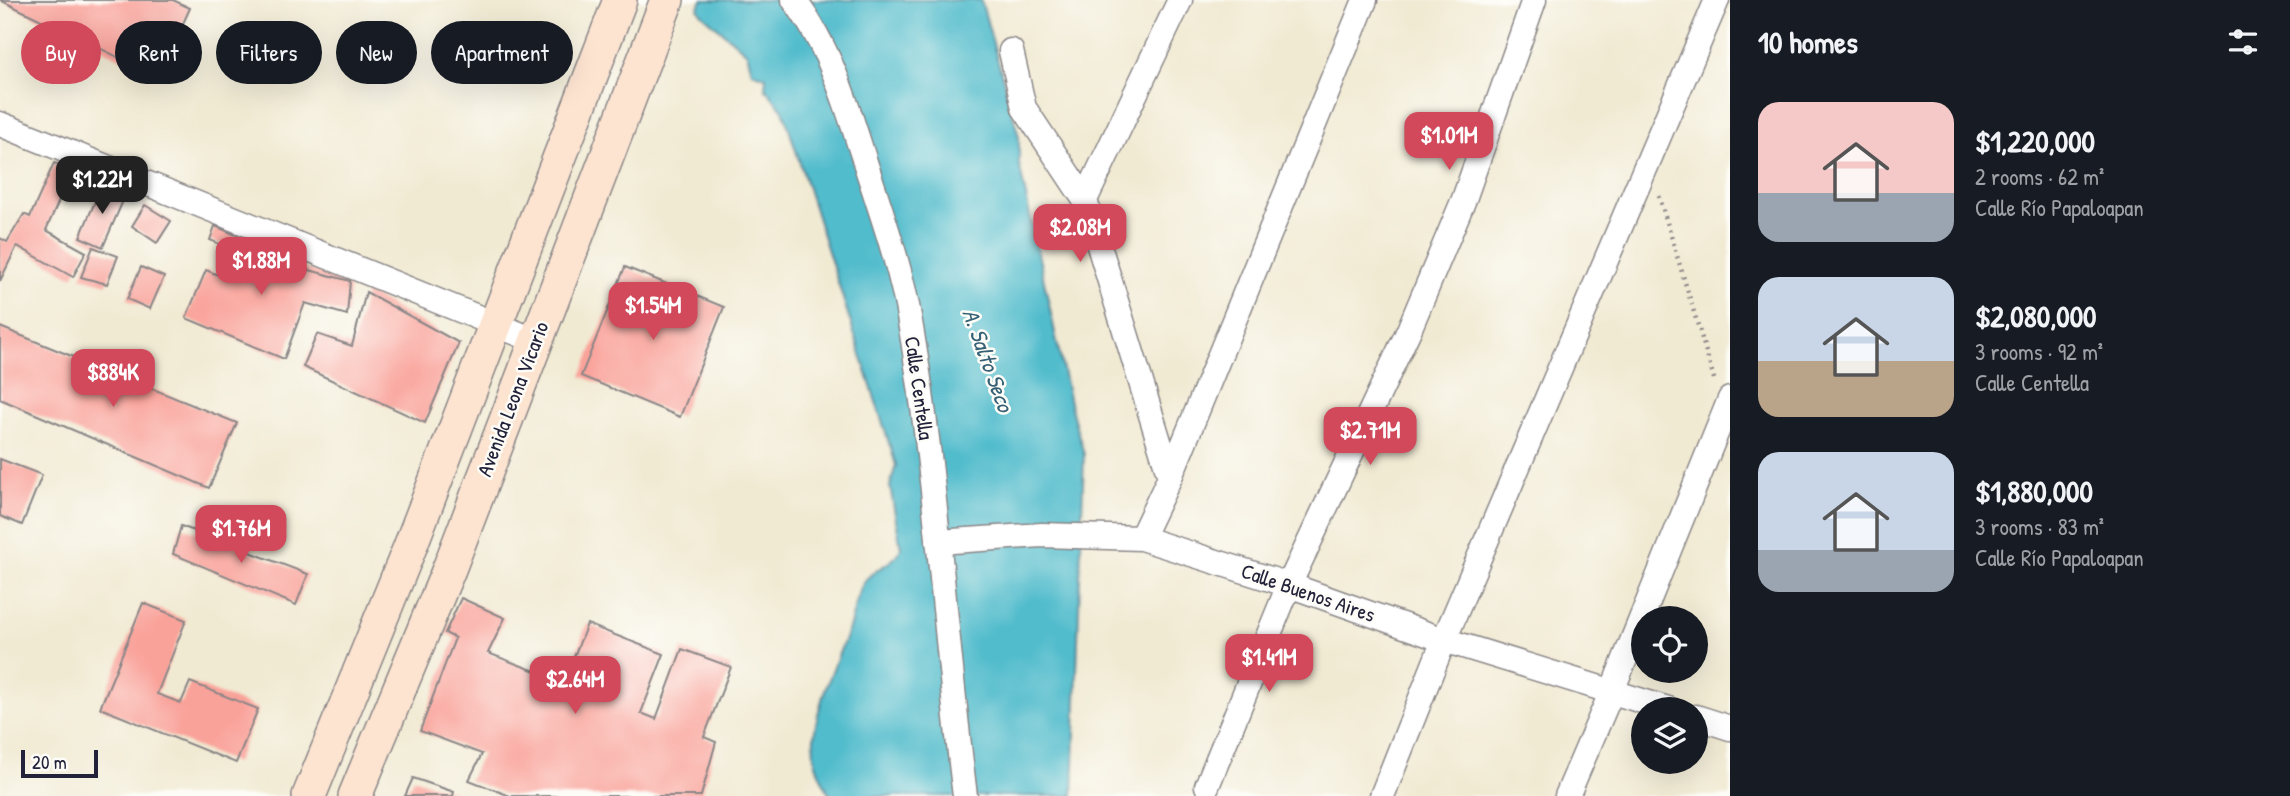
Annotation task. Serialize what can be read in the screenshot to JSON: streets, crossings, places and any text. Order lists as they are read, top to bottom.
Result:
{
  "streets": {
    "street": ["Calle Centella", "Avenida Leona Vicario", "Calle Buenos Aires"]
  },
  "crossings": [
    ["Calle Centella", "Calle Buenos Aires"]
  ],
  "water": ["A. Salto Seco"],
  "scale_bar": "20 m",
  "page": {
    "heading": "10 homes",
    "chip": [
      "Buy",
      "Rent",
      "Filters",
      "New",
      "Apartment"
    ],
    "list": [
      {
        "name": "$1,220,000",
        "note": "2 rooms · 62 m² · Calle Río Papaloapan"
      },
      {
        "name": "$2,080,000",
        "note": "3 rooms · 92 m² · Calle Centella"
      },
      {
        "name": "$1,880,000",
        "note": "3 rooms · 83 m² · Calle Río Papaloapan"
      }
    ],
    "price": [
      "$1.01M",
      "$1.22M",
      "$2.08M",
      "$1.88M",
      "$1.54M",
      "$884K",
      "$2.71M",
      "$1.76M",
      "$1.41M",
      "$2.64M"
    ],
    "scale": "20 m"
  }
}
